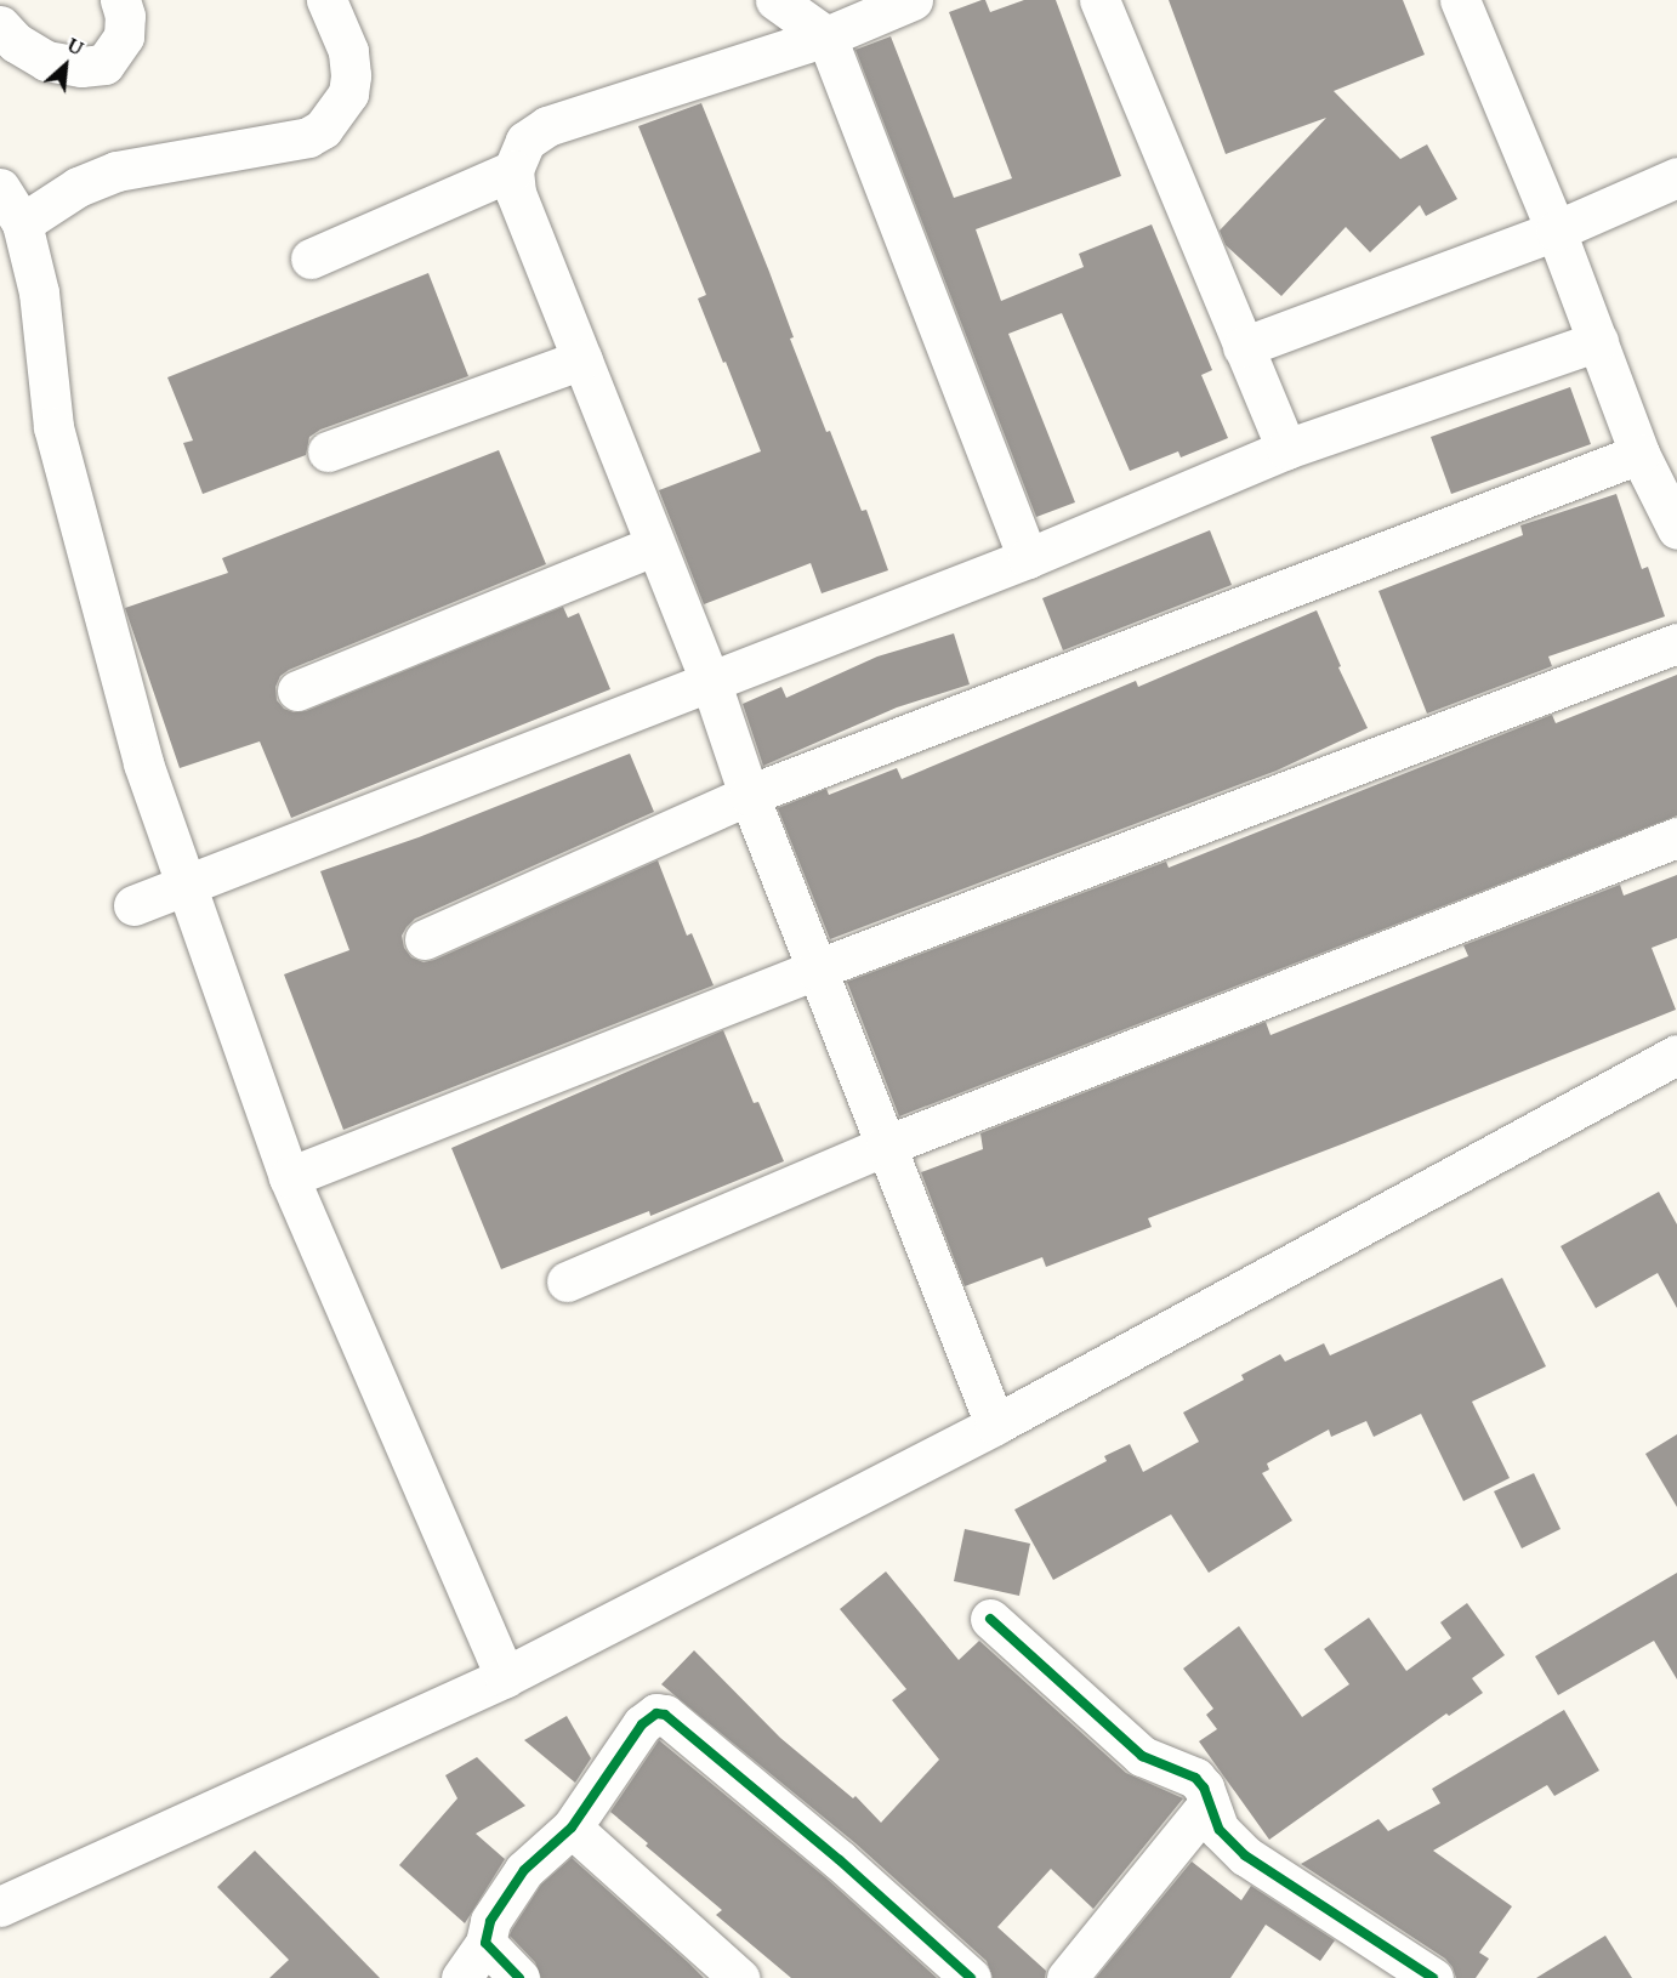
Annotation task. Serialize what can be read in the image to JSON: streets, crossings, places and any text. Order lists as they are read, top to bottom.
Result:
{
  "north": "top right"
}
